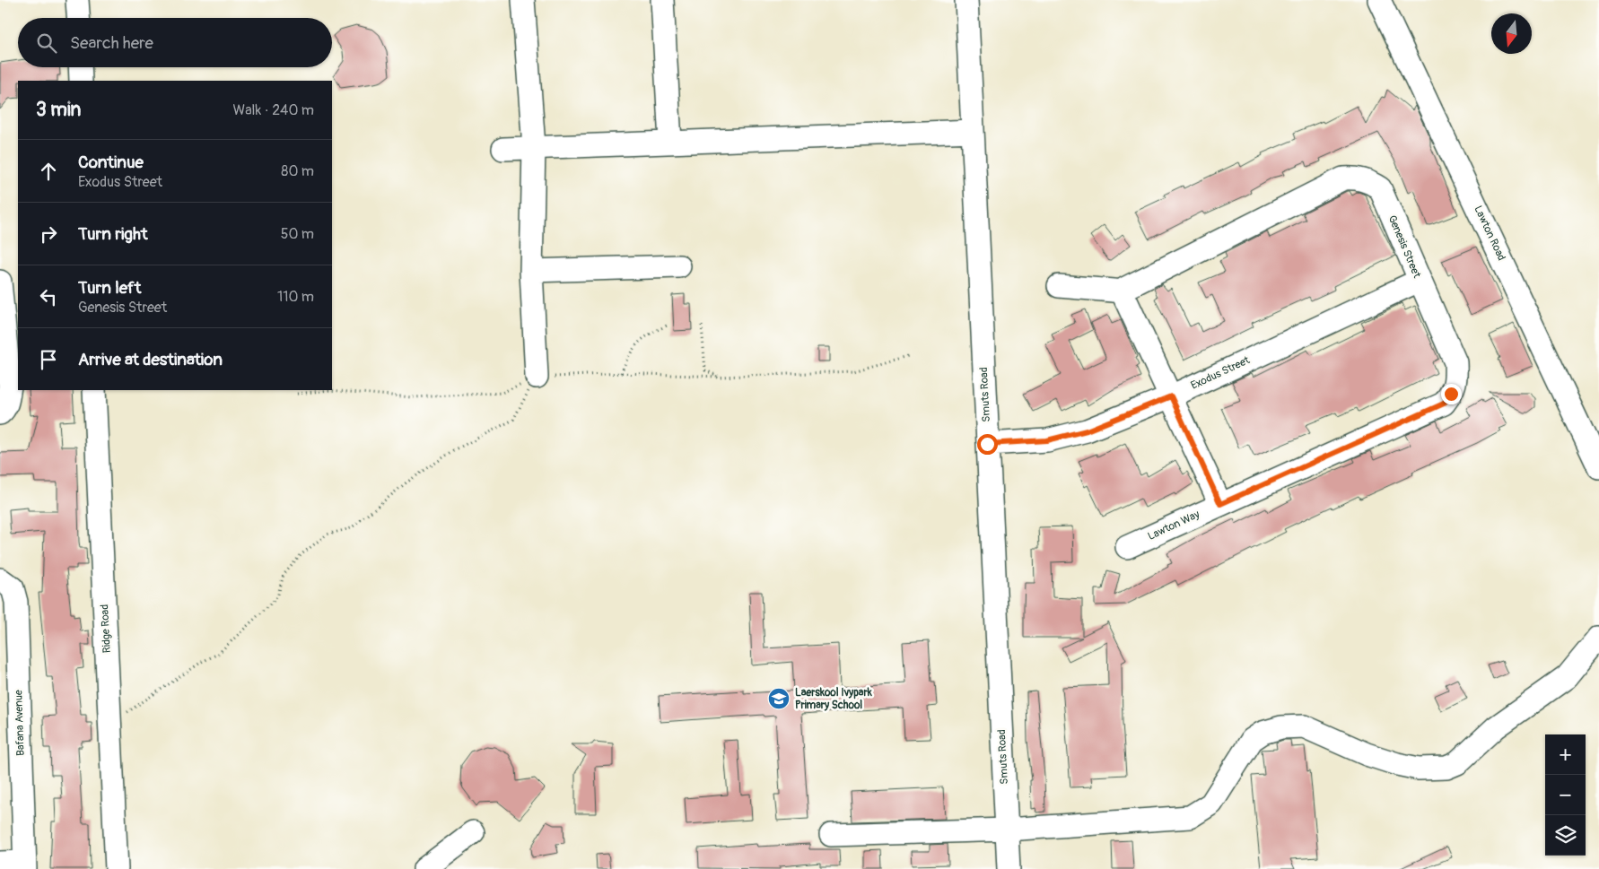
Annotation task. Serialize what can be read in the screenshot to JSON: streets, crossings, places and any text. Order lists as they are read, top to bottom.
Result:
{
  "streets": {
    "street": [
      "Lawton Road",
      "Genesis Street",
      "Exodus Street",
      "Smuts Road",
      "Lawton Way",
      "Ridge Road",
      "Bafana Avenue"
    ]
  },
  "crossings": [
    ["Genesis Street", "Exodus Street"],
    ["Genesis Street", "Lawton Way"],
    ["Exodus Street", "Smuts Road"]
  ],
  "places": {
    "school or university": ["Laerskool Ivypark Primary School"]
  },
  "north": "bottom",
  "page": {
    "search": "Search here",
    "heading": ["3 min", "Walk · 240 m"],
    "list": [
      ["Continue", "Exodus Street", "80 m"],
      ["Turn right", "50 m"],
      ["Turn left", "Genesis Street", "110 m"],
      "Arrive at destination"
    ],
    "map_buttons": ["+", "−"]
  }
}
